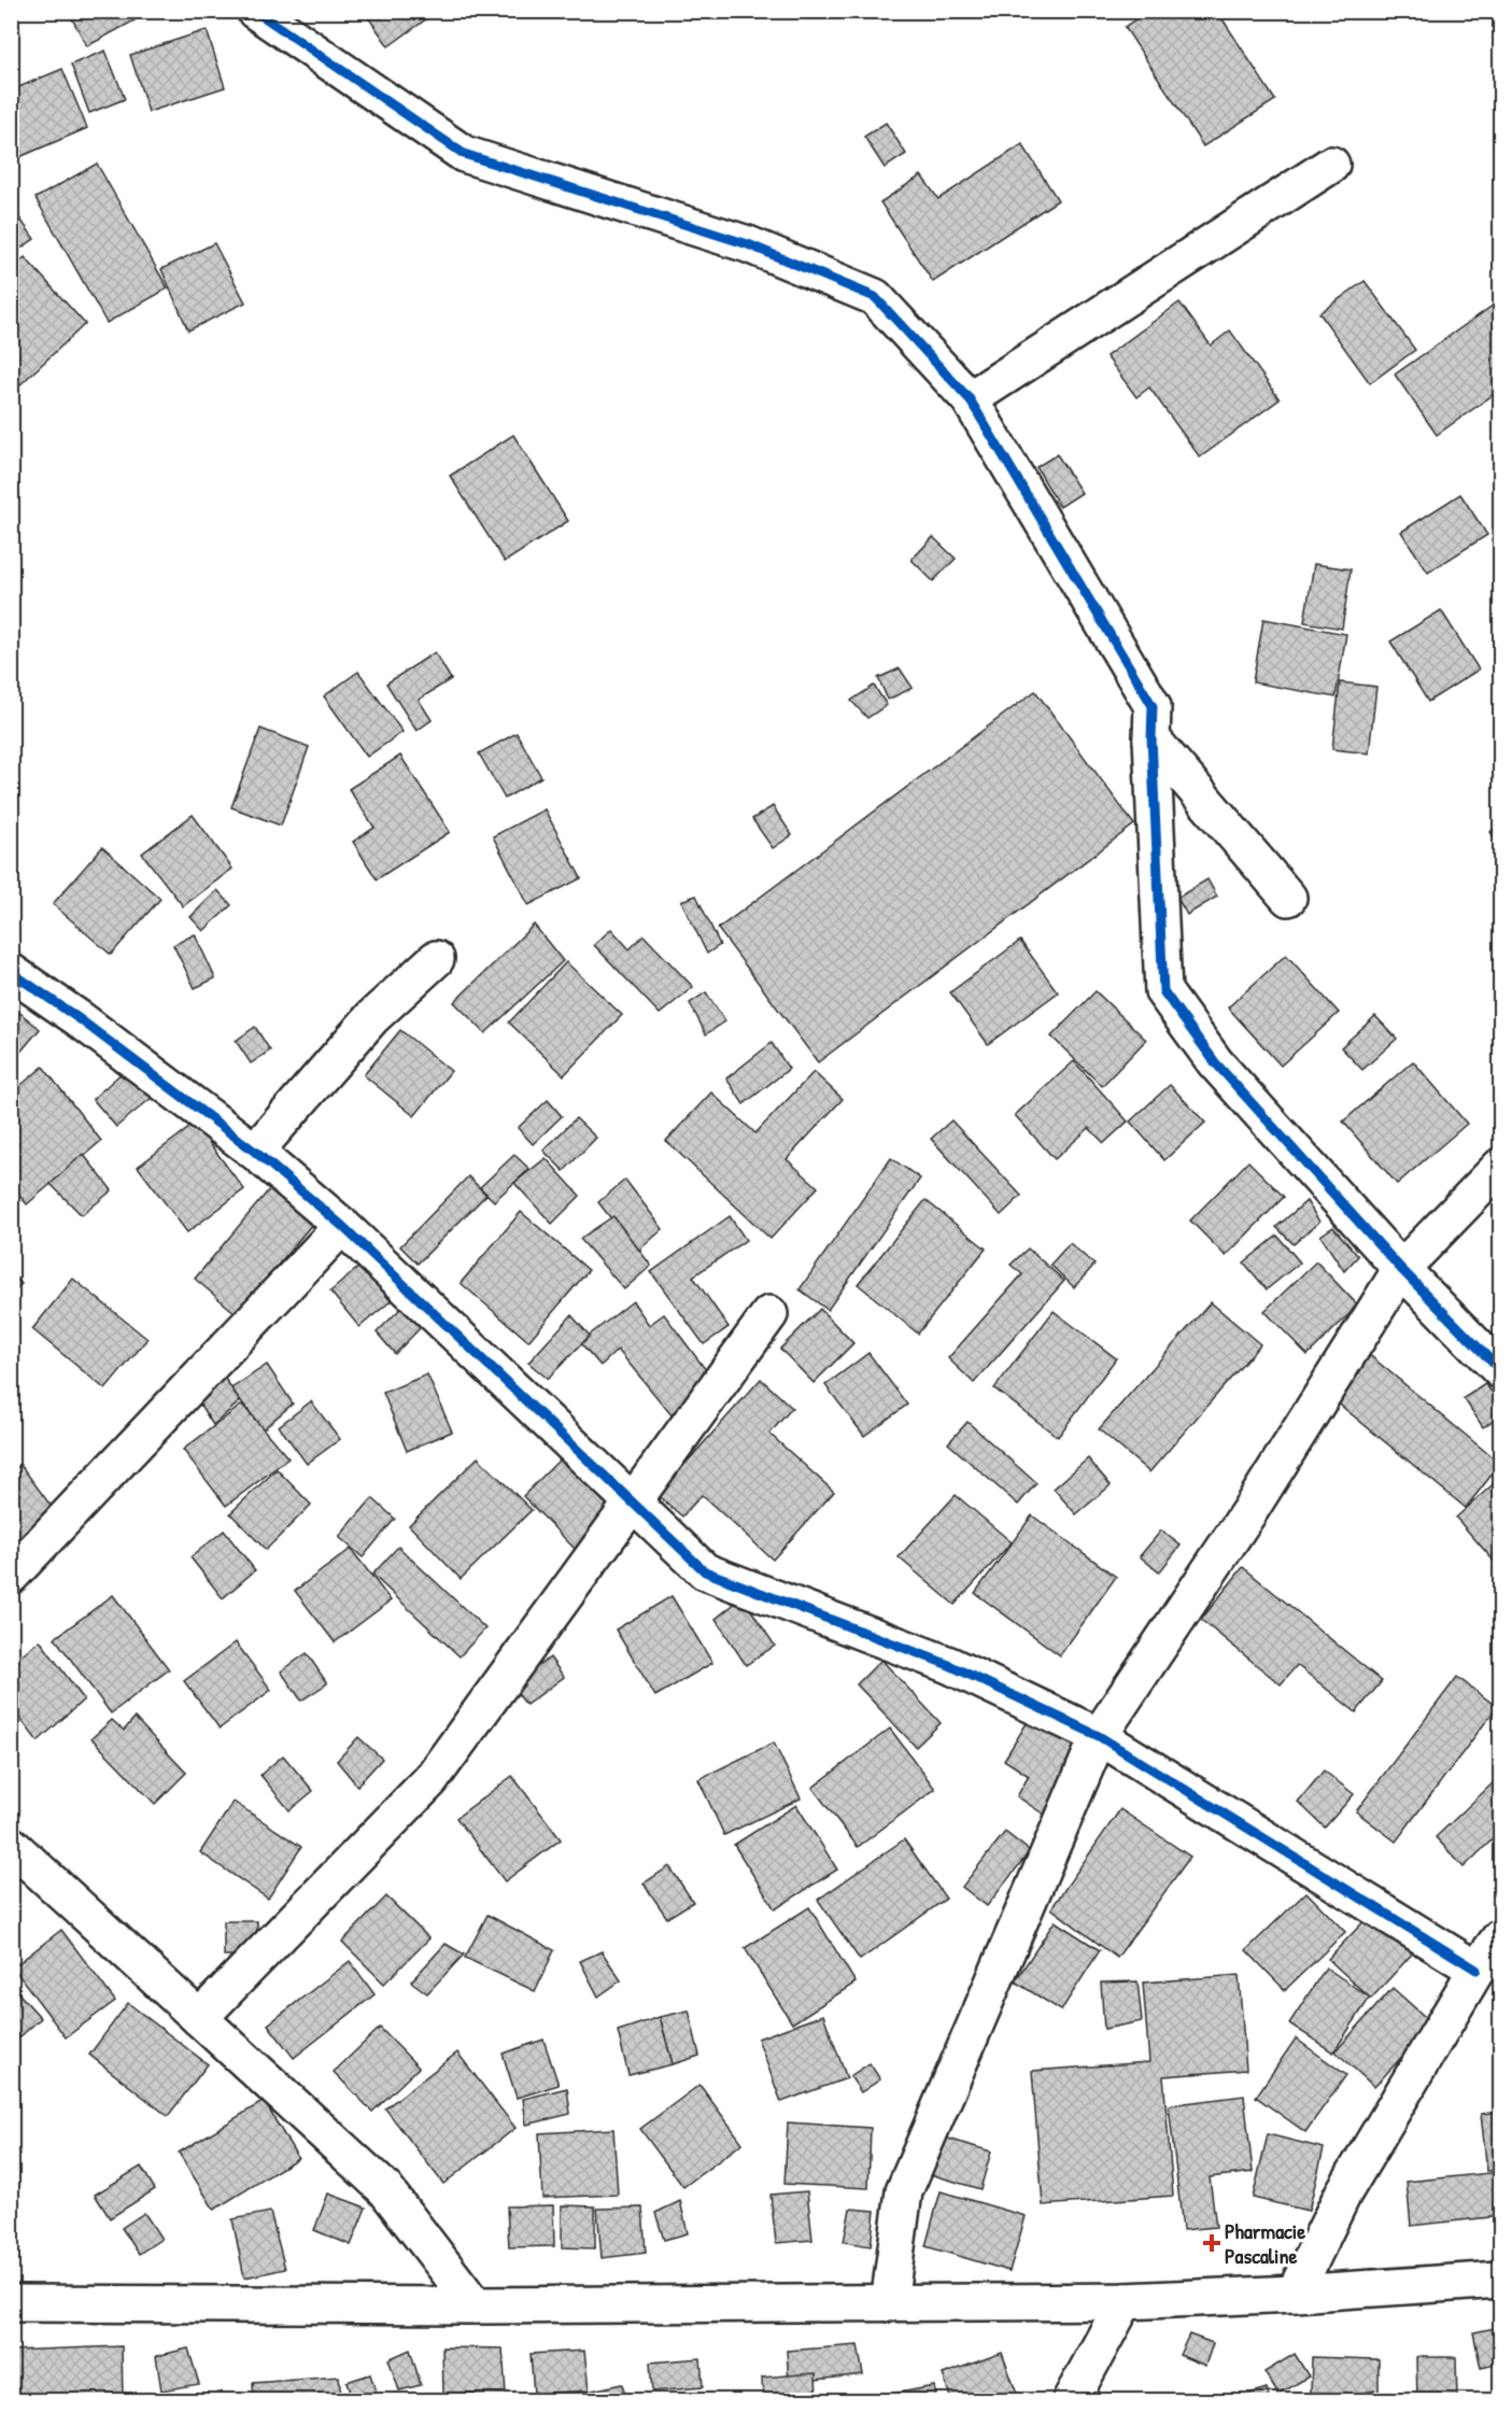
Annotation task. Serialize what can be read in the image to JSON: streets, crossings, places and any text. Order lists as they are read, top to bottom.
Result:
{
  "places": {
    "health": ["Pharmacie Pascaline"]
  }
}
